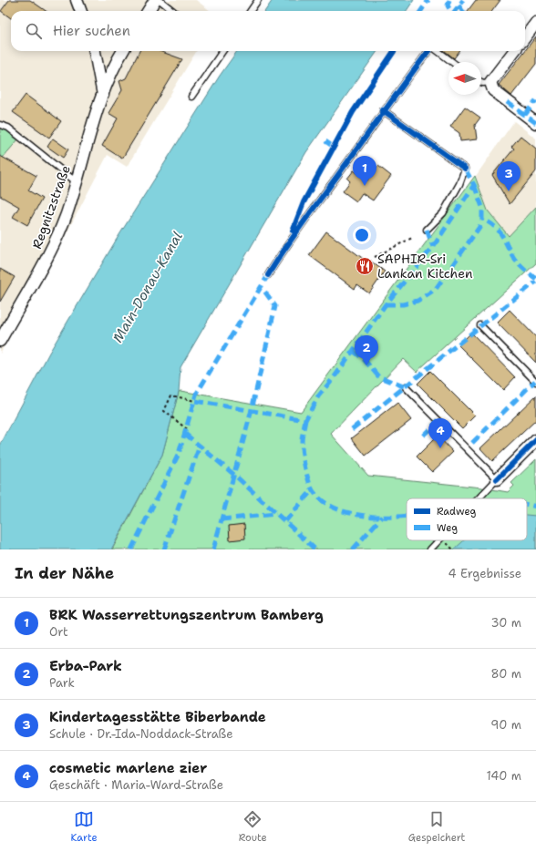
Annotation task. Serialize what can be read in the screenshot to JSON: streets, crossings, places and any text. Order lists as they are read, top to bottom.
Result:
{
  "streets": {
    "street": ["Regnitzstraße"]
  },
  "water": ["Main-Donau-Kanal"],
  "places": {
    "restaurant": ["SAPHIR-Sri Lankan Kitchen"]
  },
  "legend": ["Radweg", "Weg"],
  "north": "left",
  "page": {
    "search": "Hier suchen",
    "pins": [
      "1",
      "3",
      "2",
      "4"
    ],
    "heading": ["In der Nähe", "4 Ergebnisse"],
    "list": [
      {
        "mark": "1",
        "name": "BRK Wasserrettungszentrum Bamberg",
        "note": "Ort",
        "value": "30 m"
      },
      {
        "mark": "2",
        "name": "Erba-Park",
        "note": "Park",
        "value": "80 m"
      },
      {
        "mark": "3",
        "name": "Kindertagesstätte Biberbande",
        "note": "Schule · Dr.-Ida-Noddack-Straße",
        "value": "90 m"
      },
      {
        "mark": "4",
        "name": "cosmetic marlene zier",
        "note": "Geschäft · Maria-Ward-Straße",
        "value": "140 m"
      }
    ],
    "nav": ["Karte", "Route", "Gespeichert"]
  }
}
